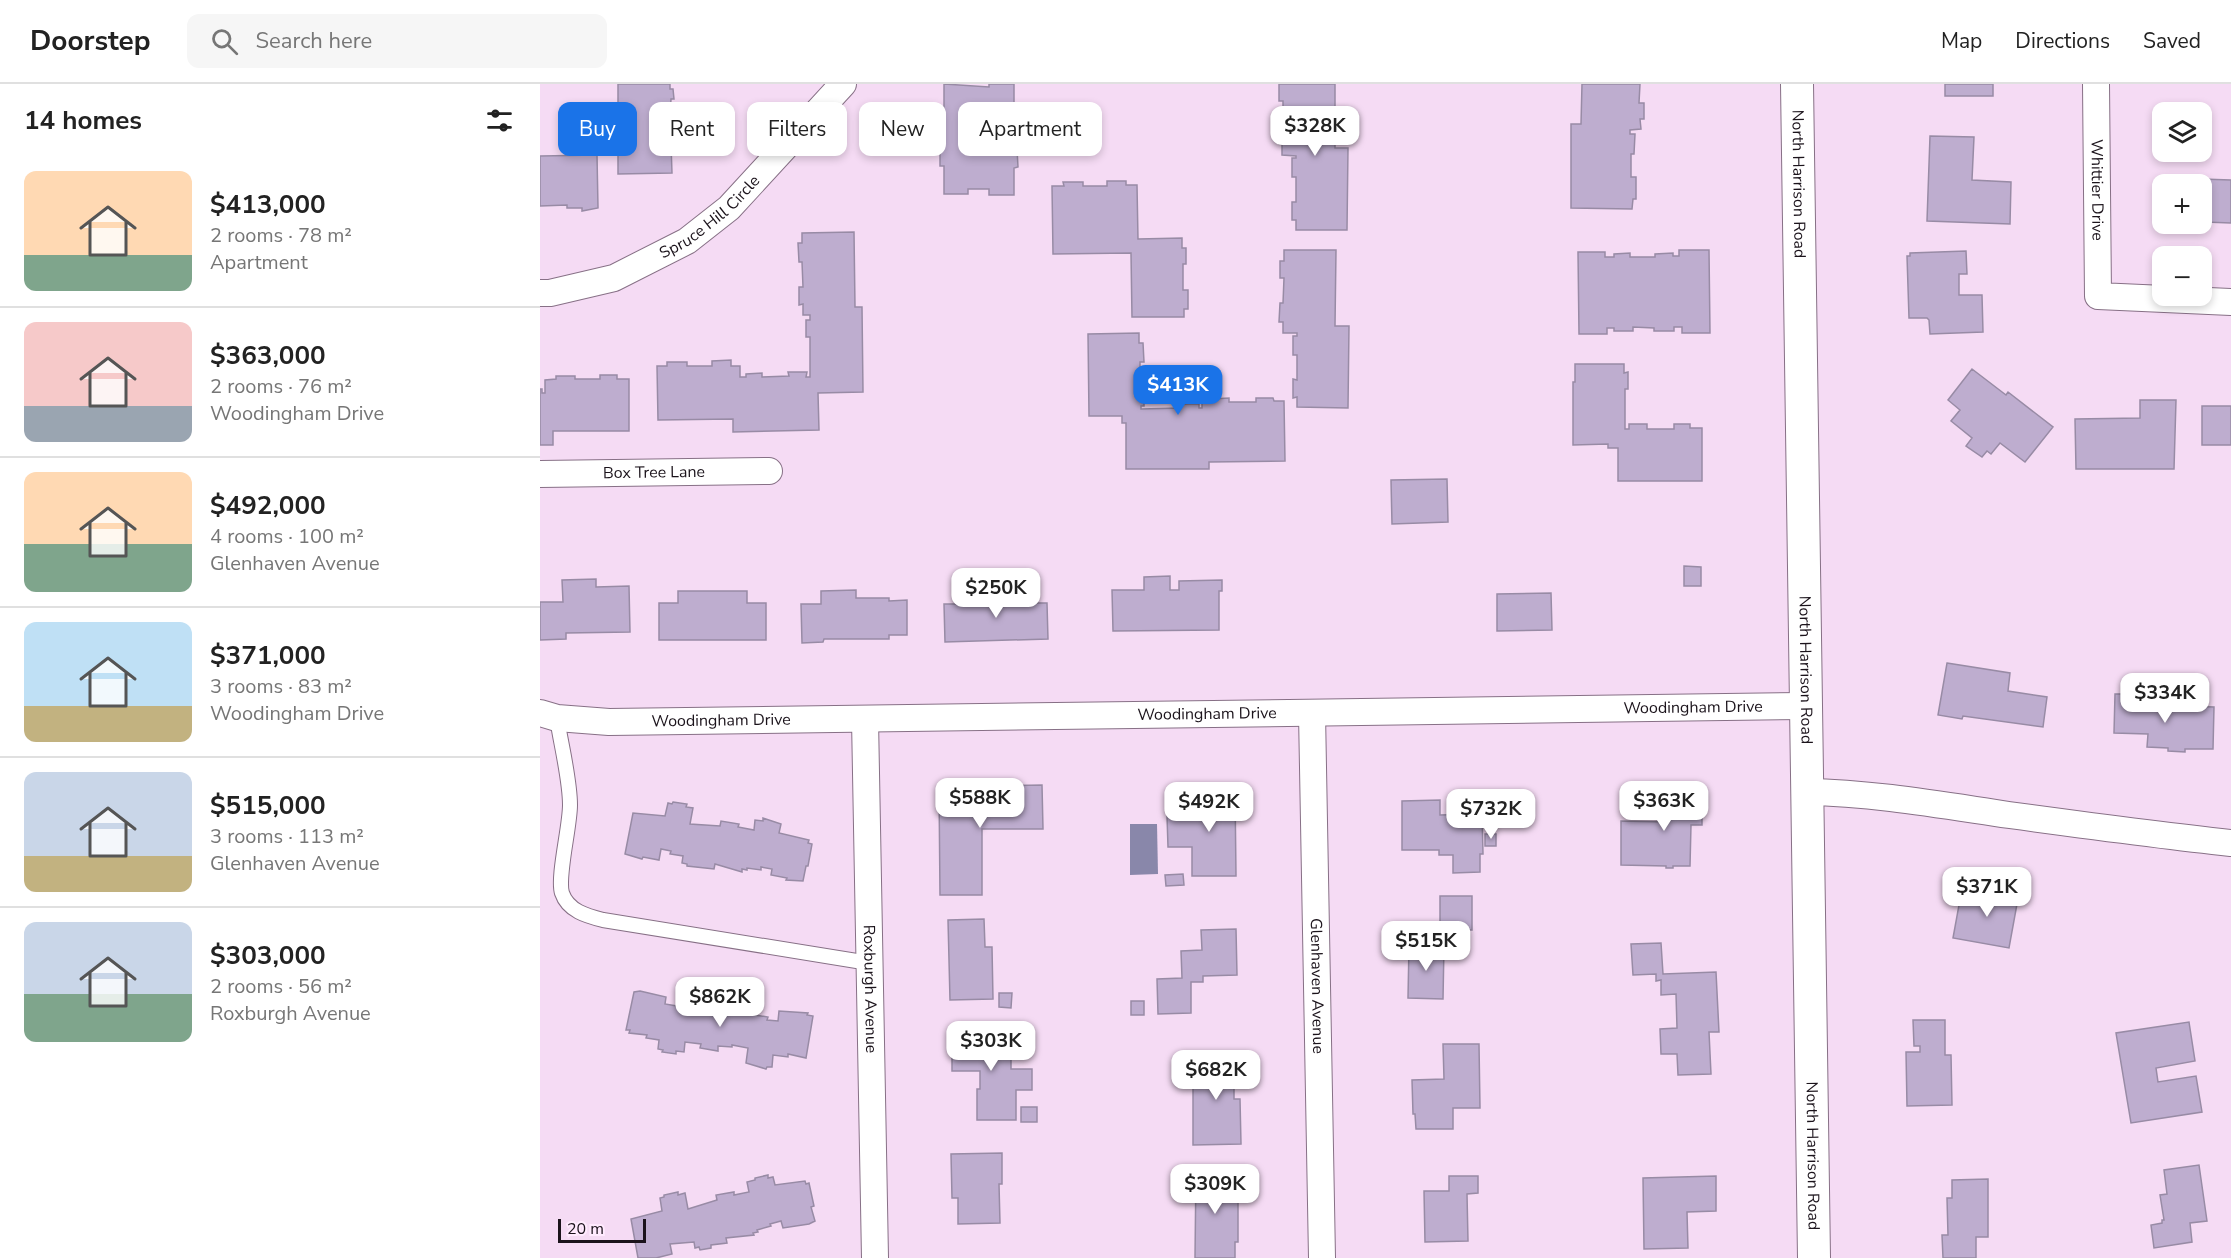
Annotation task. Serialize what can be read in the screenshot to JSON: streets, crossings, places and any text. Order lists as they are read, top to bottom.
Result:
{
  "streets": {
    "street": [
      "North Harrison Road",
      "Whittier Drive",
      "Spruce Hill Circle",
      "Box Tree Lane",
      "Woodingham Drive",
      "Glenhaven Avenue",
      "Roxburgh Avenue"
    ]
  },
  "crossings": [
    ["North Harrison Road", "Woodingham Drive"],
    ["Woodingham Drive", "Glenhaven Avenue"],
    ["Woodingham Drive", "Roxburgh Avenue"]
  ],
  "scale_bar": "20 m",
  "page": {
    "header": "Doorstep",
    "search": "Search here",
    "nav": ["Map", "Directions", "Saved"],
    "heading": "14 homes",
    "map_buttons": ["+", "−"],
    "chip": [
      "Buy",
      "Rent",
      "Filters",
      "New",
      "Apartment"
    ],
    "price": [
      "$328K",
      "$413K",
      "$250K",
      "$334K",
      "$588K",
      "$363K",
      "$492K",
      "$732K",
      "$371K",
      "$515K",
      "$862K",
      "$303K",
      "$682K",
      "$309K"
    ],
    "list": [
      {
        "name": "$413,000",
        "note": "2 rooms · 78 m² · Apartment"
      },
      {
        "name": "$363,000",
        "note": "2 rooms · 76 m² · Woodingham Drive"
      },
      {
        "name": "$492,000",
        "note": "4 rooms · 100 m² · Glenhaven Avenue"
      },
      {
        "name": "$371,000",
        "note": "3 rooms · 83 m² · Woodingham Drive"
      },
      {
        "name": "$515,000",
        "note": "3 rooms · 113 m² · Glenhaven Avenue"
      },
      {
        "name": "$303,000",
        "note": "2 rooms · 56 m² · Roxburgh Avenue"
      }
    ],
    "scale": "20 m"
  }
}
